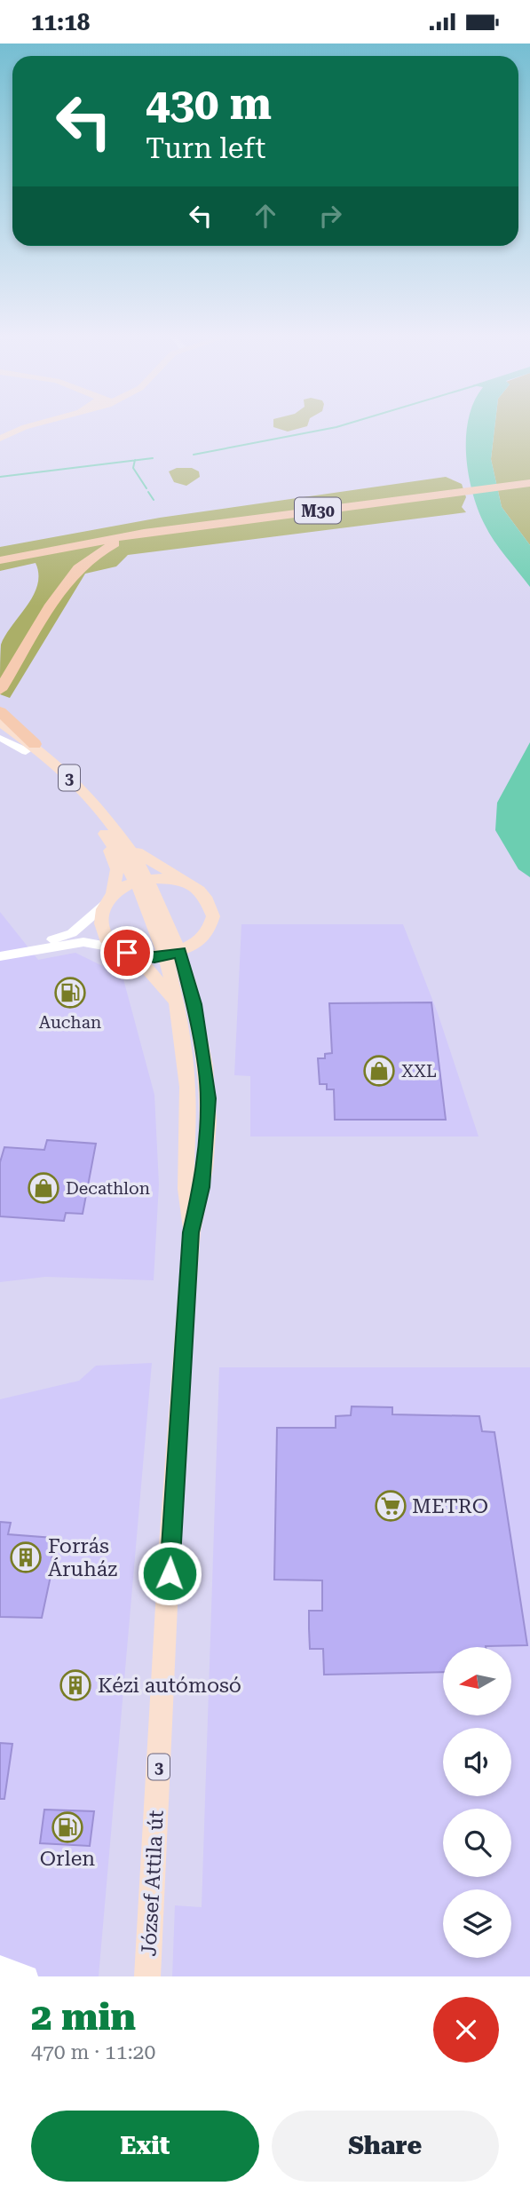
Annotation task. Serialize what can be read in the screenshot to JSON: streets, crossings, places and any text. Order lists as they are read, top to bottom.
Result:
{
  "streets": {
    "highway": ["M30"],
    "main road": ["3", "József Attila út"]
  },
  "places": {
    "fuel station": ["Auchan", "Orlen"],
    "shop": ["XXL", "Decathlon"],
    "supermarket": ["METRO"],
    "building": ["Forrás Áruház", "Kézi autómosó"]
  },
  "north": "left",
  "page": {
    "status": "11:18",
    "turn": ["430 m", "Turn left"],
    "heading": ["2 min", "470 m · 11:20"],
    "buttons": ["Exit", "Share"]
  }
}
